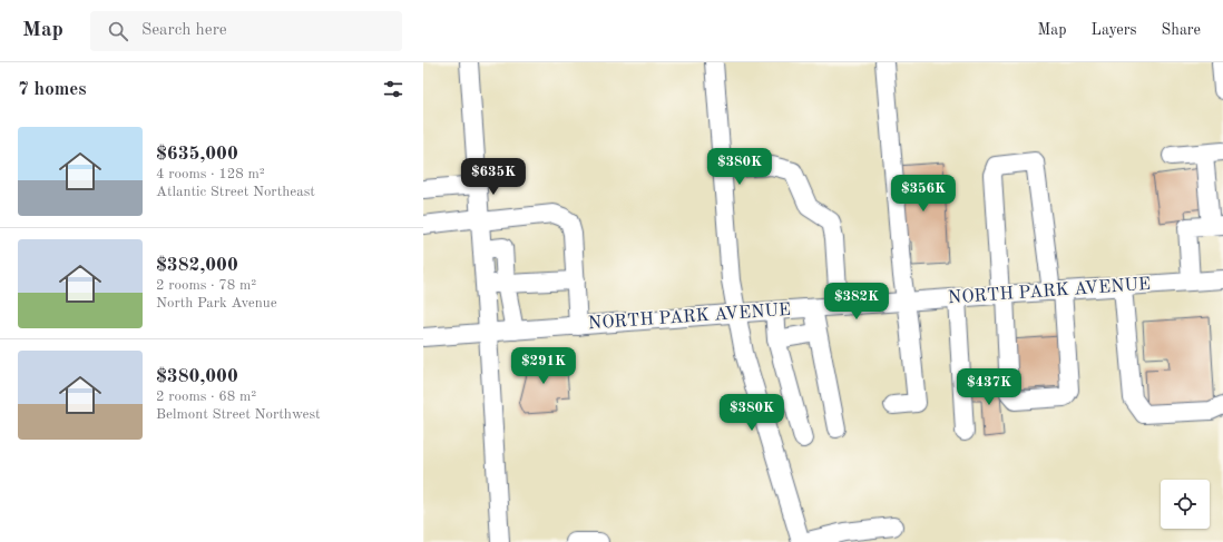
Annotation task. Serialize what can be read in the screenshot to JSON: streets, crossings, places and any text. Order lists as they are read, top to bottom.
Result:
{
  "streets": {
    "street": ["NORTH PARK AVENUE"]
  },
  "page": {
    "header": "Map",
    "search": "Search here",
    "nav": ["Map", "Layers", "Share"],
    "heading": "7 homes",
    "list": [
      {
        "name": "$635,000",
        "note": "4 rooms · 128 m² · Atlantic Street Northeast"
      },
      {
        "name": "$382,000",
        "note": "2 rooms · 78 m² · North Park Avenue"
      },
      {
        "name": "$380,000",
        "note": "2 rooms · 68 m² · Belmont Street Northwest"
      }
    ],
    "price": [
      "$380K",
      "$635K",
      "$356K",
      "$382K",
      "$291K",
      "$437K",
      "$380K"
    ]
  }
}
